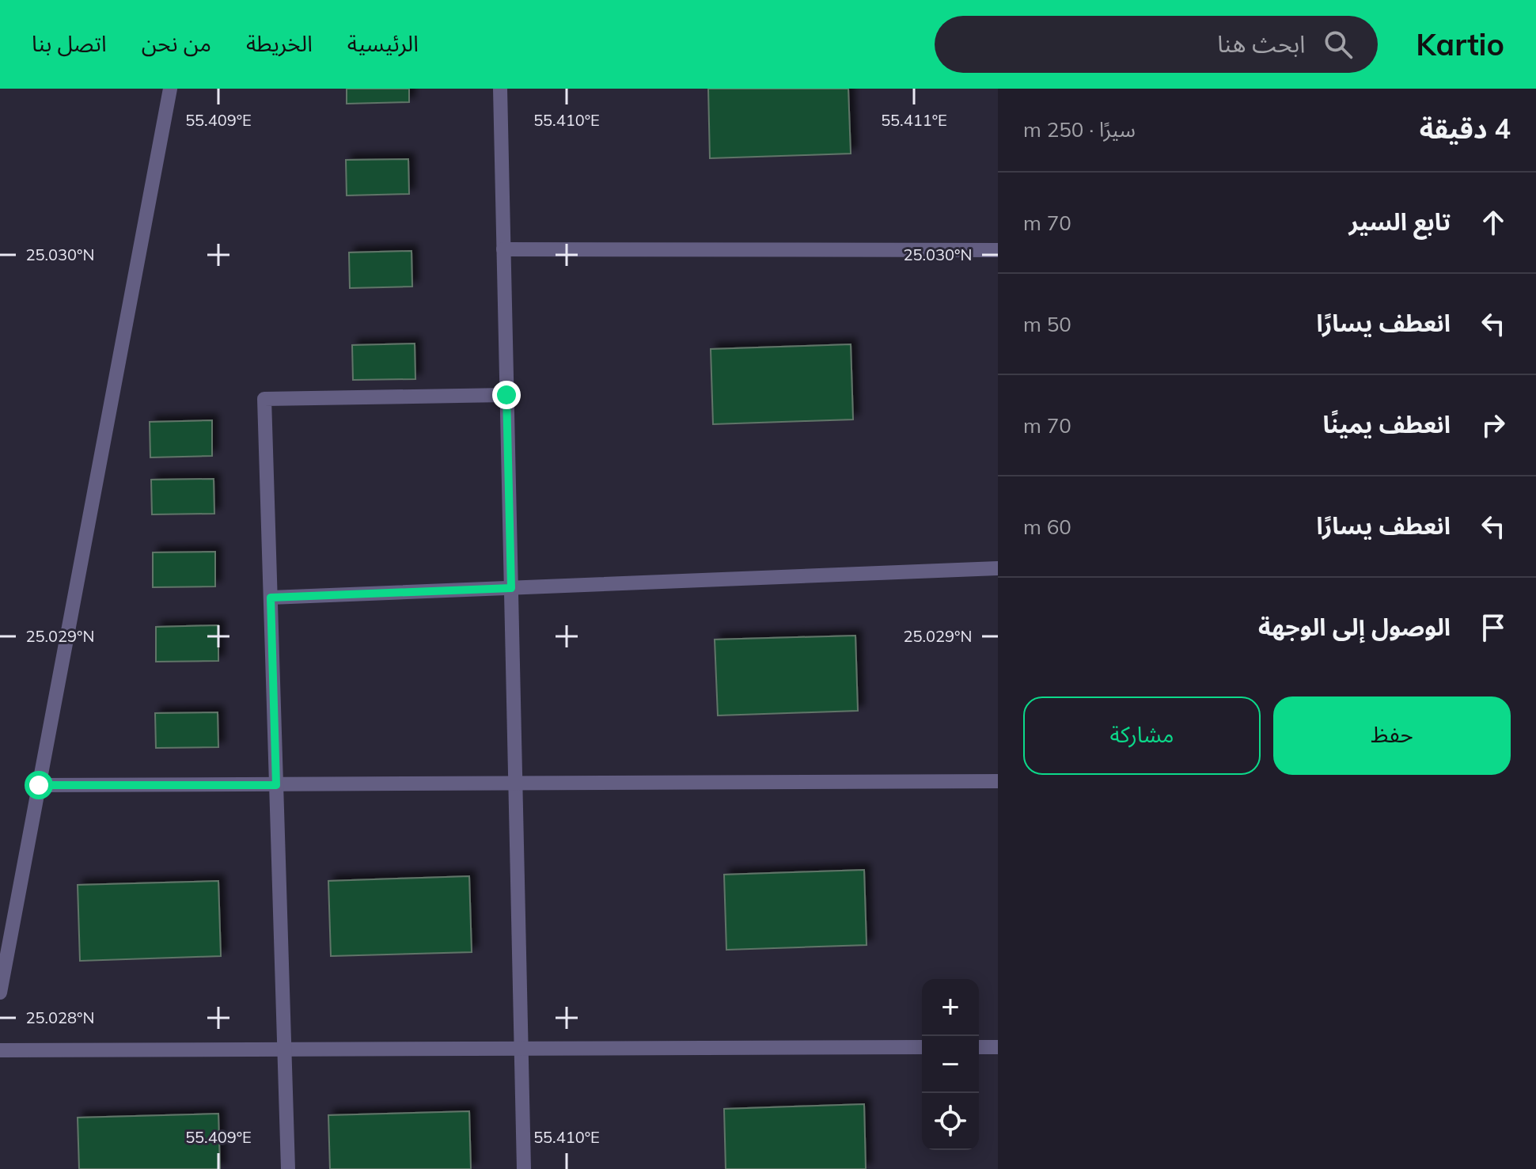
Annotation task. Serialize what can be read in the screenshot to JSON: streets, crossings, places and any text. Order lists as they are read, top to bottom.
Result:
{
  "page": {
    "header": "Kartio",
    "search": "ابحث هنا",
    "nav": [
      "الرئيسية",
      "الخريطة",
      "من نحن",
      "اتصل بنا"
    ],
    "heading": ["4 دقيقة", "سيرًا · 250 m"],
    "list": [
      ["تابع السير", "70 m"],
      ["انعطف يسارًا", "50 m"],
      ["انعطف يمينًا", "70 m"],
      ["انعطف يسارًا", "60 m"],
      "الوصول إلى الوجهة"
    ],
    "buttons": ["حفظ", "مشاركة"],
    "map_buttons": ["+", "−"]
  },
  "coordinates": [
    "55.409°E",
    "55.410°E",
    "55.411°E",
    "25.030°N",
    "25.029°N",
    "25.028°N"
  ]
}
